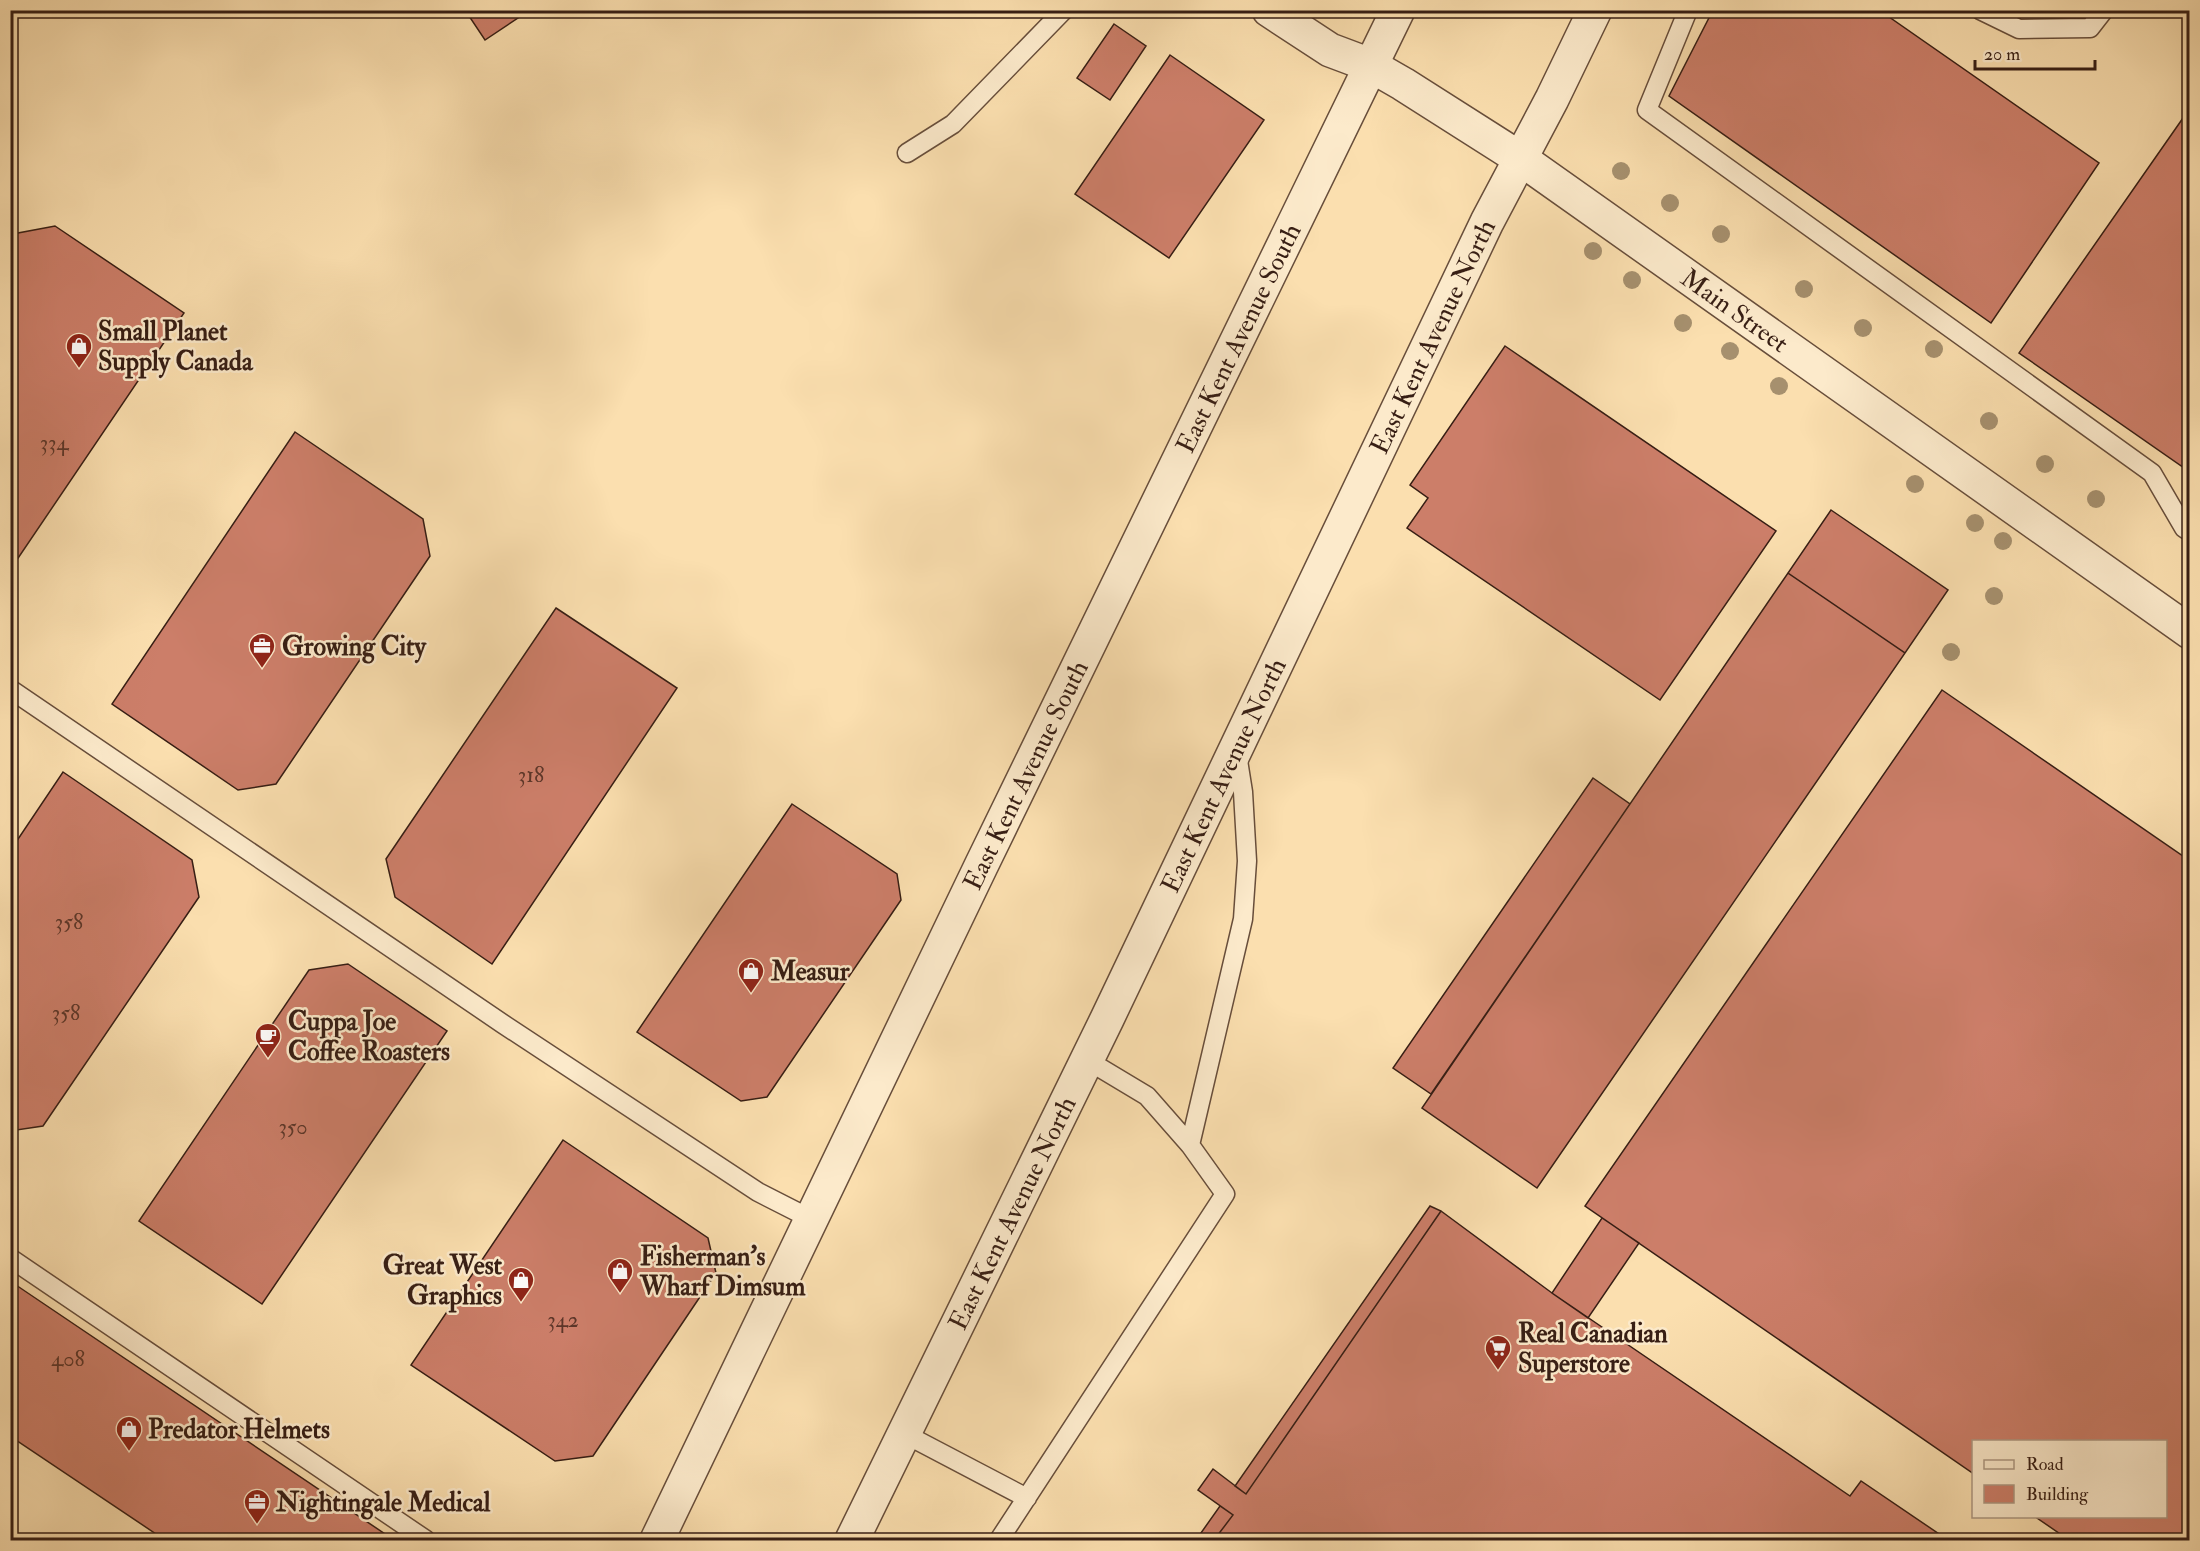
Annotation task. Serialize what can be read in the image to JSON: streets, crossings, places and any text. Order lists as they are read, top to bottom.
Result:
{
  "streets": {
    "street": ["Main Street", "East Kent Avenue South", "East Kent Avenue North"]
  },
  "crossings": [
    ["Main Street", "East Kent Avenue South"],
    ["Main Street", "East Kent Avenue North"]
  ],
  "places": {
    "shop": [
      "Small Planet Supply Canada",
      "Measur",
      "Fisherman's Wharf Dimsum",
      "Great West Graphics",
      "Predator Helmets"
    ],
    "office": ["Growing City", "Nightingale Medical"],
    "cafe": ["Cuppa Joe Coffee Roasters"],
    "supermarket": ["Real Canadian Superstore"]
  },
  "house_numbers": [
    "334",
    "318",
    "358",
    "358",
    "350",
    "342",
    "408"
  ],
  "legend": ["Road", "Building"],
  "scale_bar": "20 m"
}
